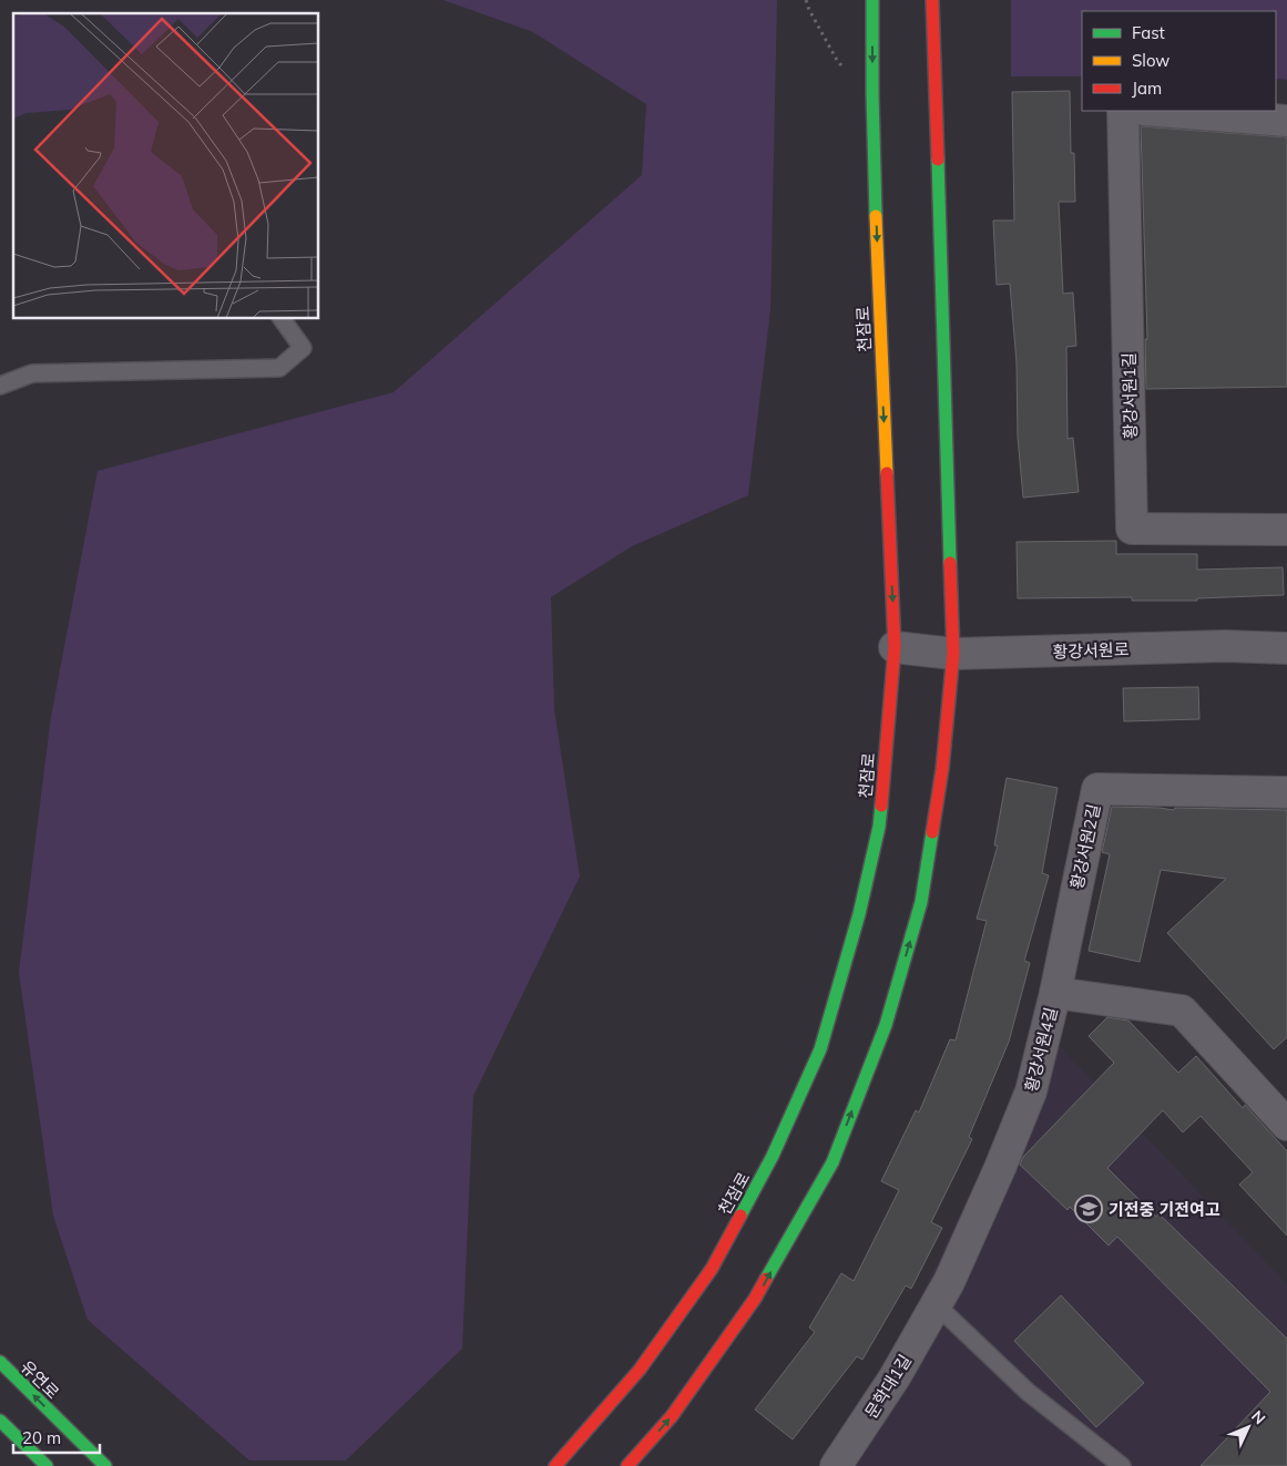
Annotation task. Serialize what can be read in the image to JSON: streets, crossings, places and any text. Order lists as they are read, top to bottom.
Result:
{
  "streets": {
    "street": [
      "천잠로",
      "황강서원1길",
      "황강서원로",
      "황강서원2길",
      "황강서원4길",
      "유연로",
      "문학대1길"
    ]
  },
  "crossings": [
    ["천잠로", "황강서원로"],
    ["황강서원2길", "황강서원4길"],
    ["황강서원4길", "문학대1길"]
  ],
  "places": {
    "school or university": ["기전중 기전여고"]
  },
  "legend": ["Fast", "Slow", "Jam"],
  "scale_bar": "20 m",
  "north": "top right"
}
